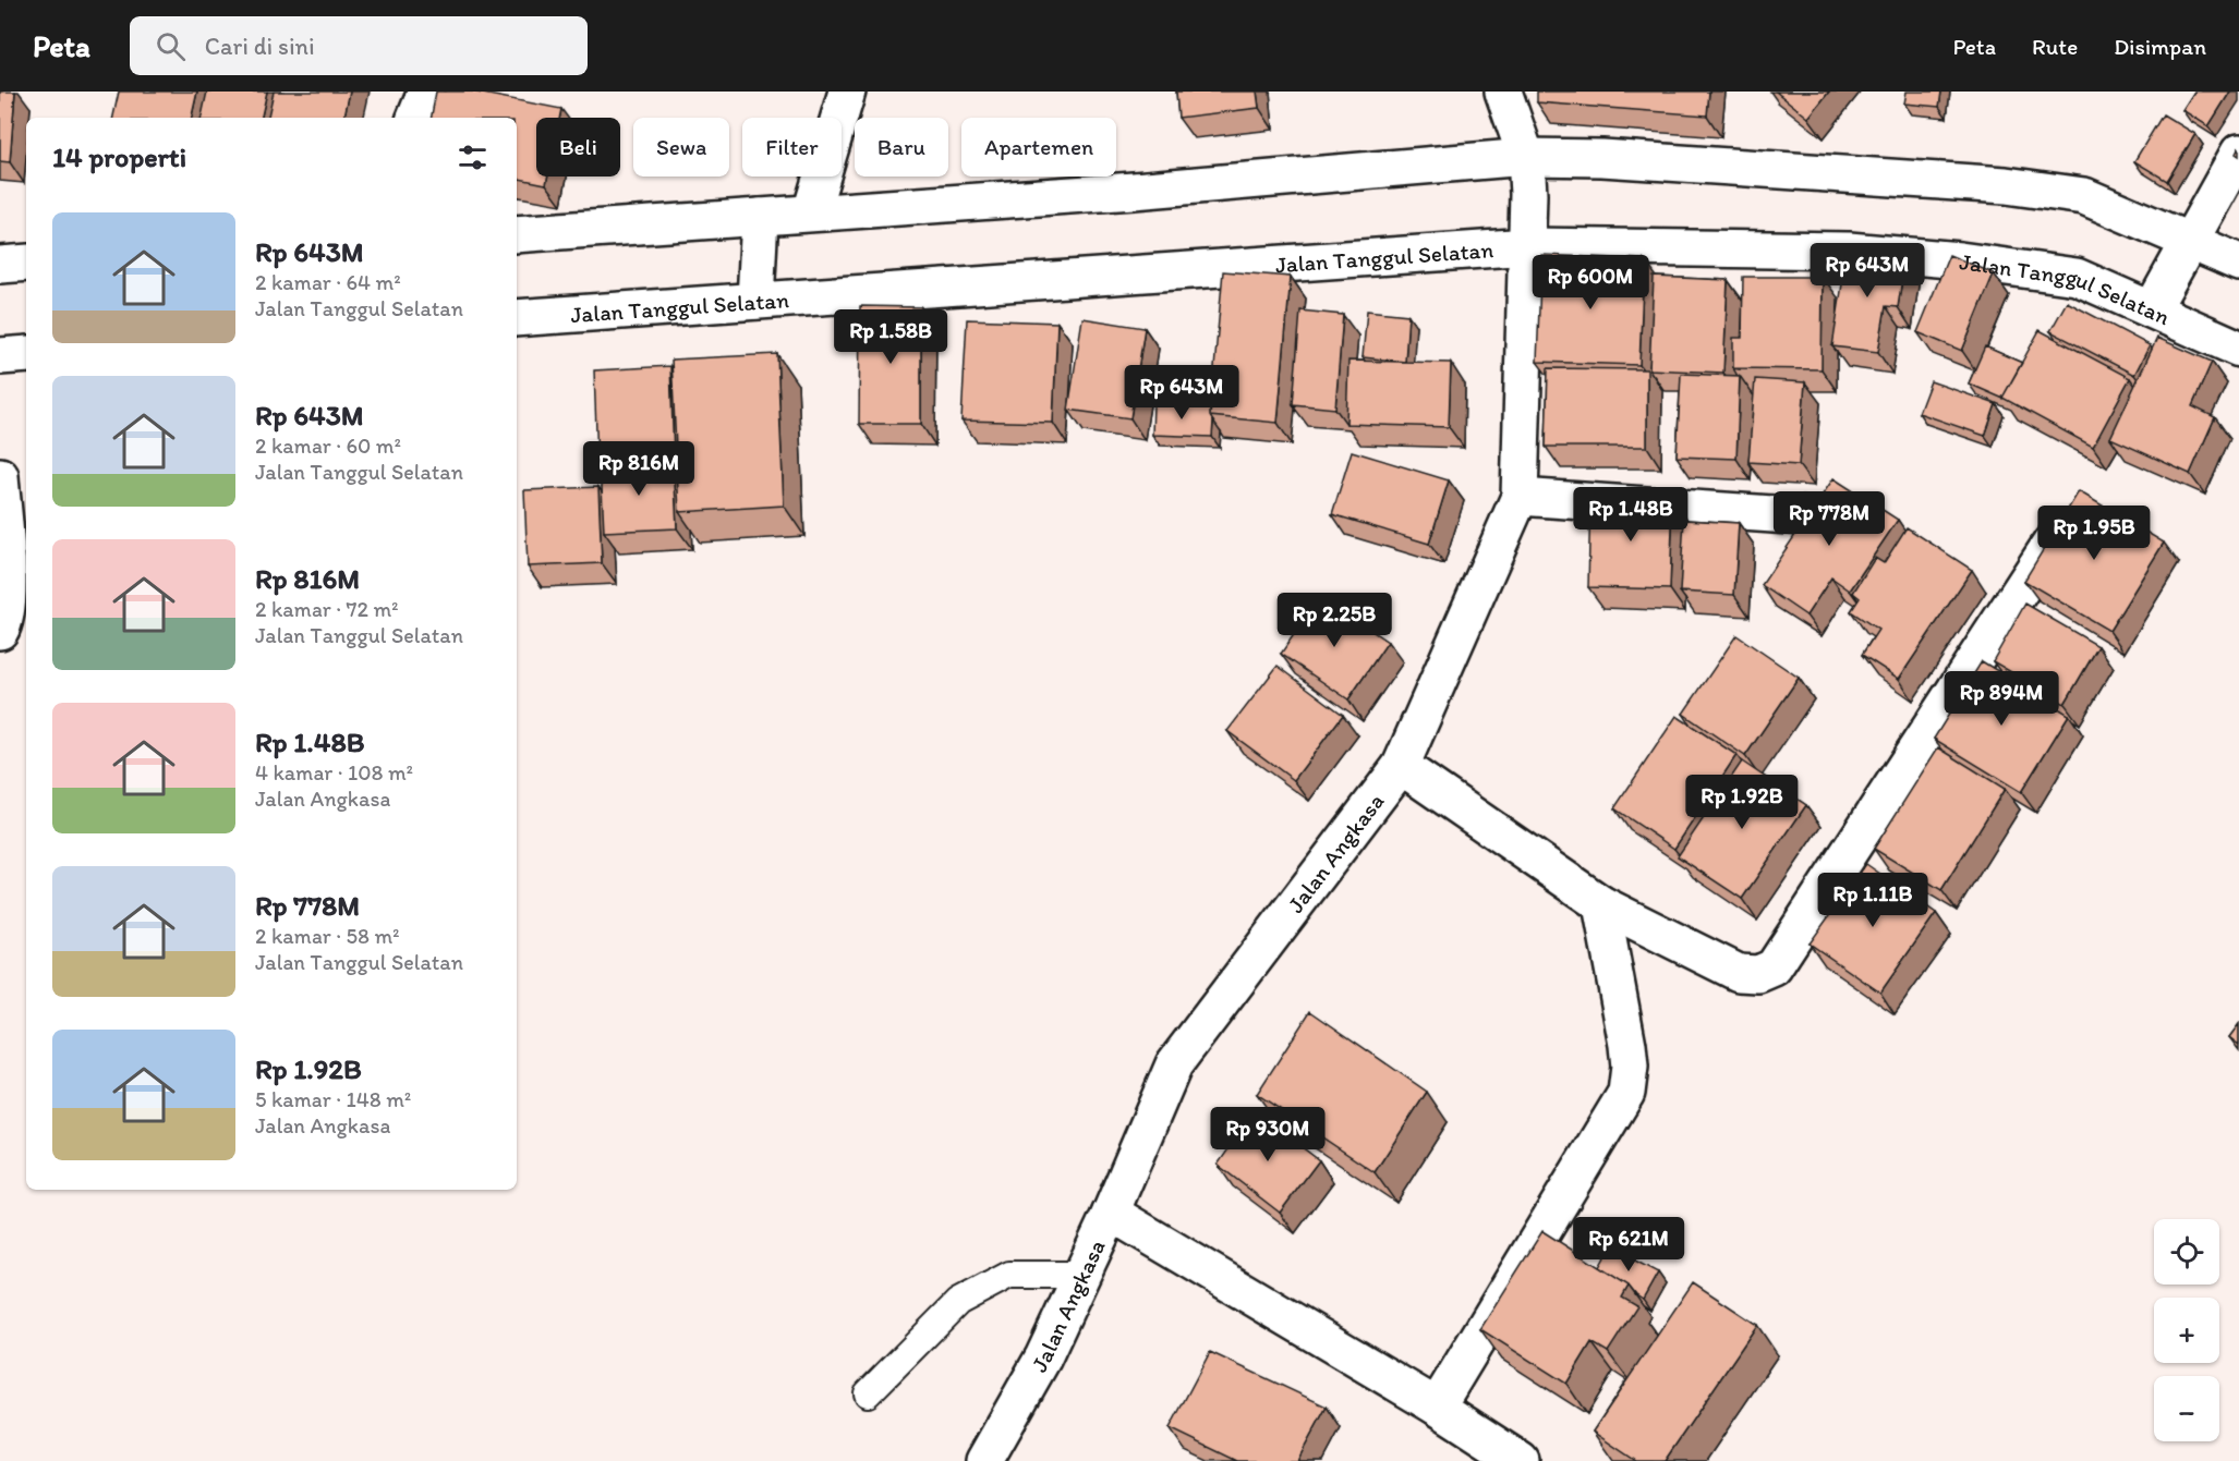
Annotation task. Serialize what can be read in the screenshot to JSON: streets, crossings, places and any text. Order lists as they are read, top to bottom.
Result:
{
  "streets": {
    "street": ["Jalan Tanggul Selatan", "Jalan Angkasa"]
  },
  "crossings": [
    ["Jalan Tanggul Selatan", "Jalan Angkasa"]
  ],
  "page": {
    "header": "Peta",
    "search": "Cari di sini",
    "nav": ["Peta", "Rute", "Disimpan"],
    "chip": [
      "Beli",
      "Sewa",
      "Filter",
      "Baru",
      "Apartemen"
    ],
    "heading": "14 properti",
    "list": [
      {
        "name": "Rp 643M",
        "note": "2 kamar · 64 m² · Jalan Tanggul Selatan"
      },
      {
        "name": "Rp 643M",
        "note": "2 kamar · 60 m² · Jalan Tanggul Selatan"
      },
      {
        "name": "Rp 816M",
        "note": "2 kamar · 72 m² · Jalan Tanggul Selatan"
      },
      {
        "name": "Rp 1.48B",
        "note": "4 kamar · 108 m² · Jalan Angkasa"
      },
      {
        "name": "Rp 778M",
        "note": "2 kamar · 58 m² · Jalan Tanggul Selatan"
      },
      {
        "name": "Rp 1.92B",
        "note": "5 kamar · 148 m² · Jalan Angkasa"
      }
    ],
    "price": [
      "Rp 643M",
      "Rp 600M",
      "Rp 1.58B",
      "Rp 643M",
      "Rp 816M",
      "Rp 1.48B",
      "Rp 778M",
      "Rp 1.95B",
      "Rp 2.25B",
      "Rp 894M",
      "Rp 1.92B",
      "Rp 1.11B",
      "Rp 930M",
      "Rp 621M"
    ],
    "map_buttons": ["+", "−"]
  }
}
